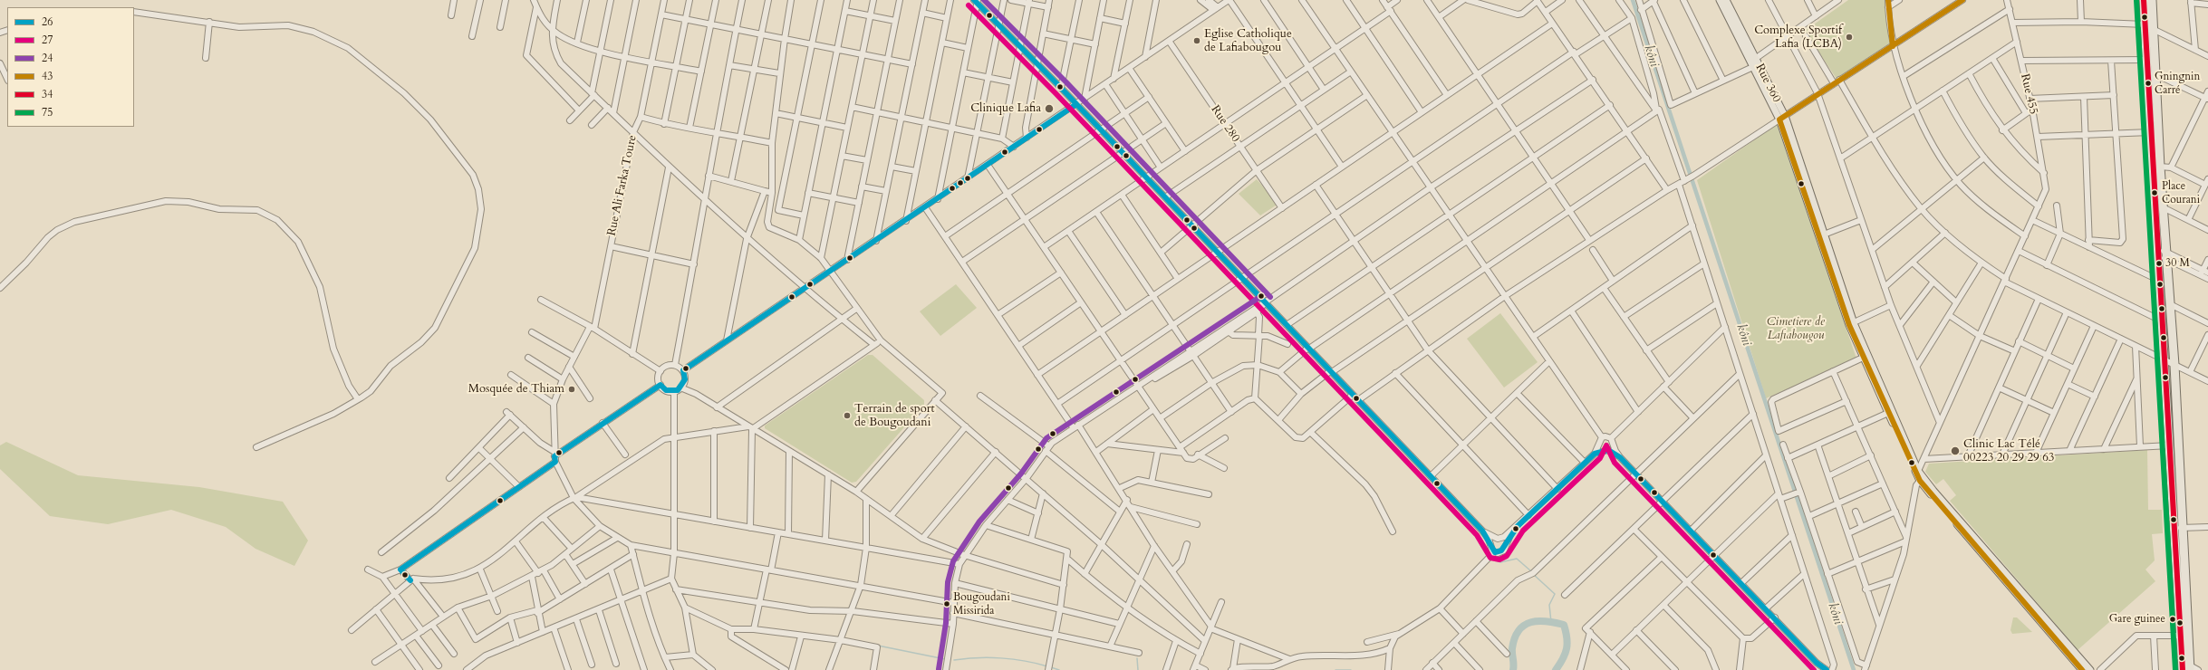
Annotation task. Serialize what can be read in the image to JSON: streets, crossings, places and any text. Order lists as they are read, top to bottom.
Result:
{
  "streets": {
    "main road": ["Rue 360"],
    "street": ["Rue 455", "Rue 280", "Rue Ali Farka Toure"]
  },
  "water": ["kôni"],
  "parks": ["Cimetiere de Lafiabougou"],
  "places": [
    "Complexe Sportif Lafia (LCBA)",
    "Eglise Catholique de Lafiabougou",
    "Gningnin Carré",
    "Clinique Lafia",
    "Place Courani",
    "30 M",
    "Mosquée de Thiam",
    "Terrain de sport de Bougoudani",
    "Clinic Lac Télé 00223 20 29 29 63",
    "Bougoudani Missirida",
    "Gare guinee"
  ],
  "lines": [
    "transit line 26",
    "transit line 24",
    "transit line 43",
    "transit line 34",
    "transit line 75",
    "transit line 27"
  ],
  "legend": [
    "26",
    "27",
    "24",
    "43",
    "34",
    "75"
  ]
}
